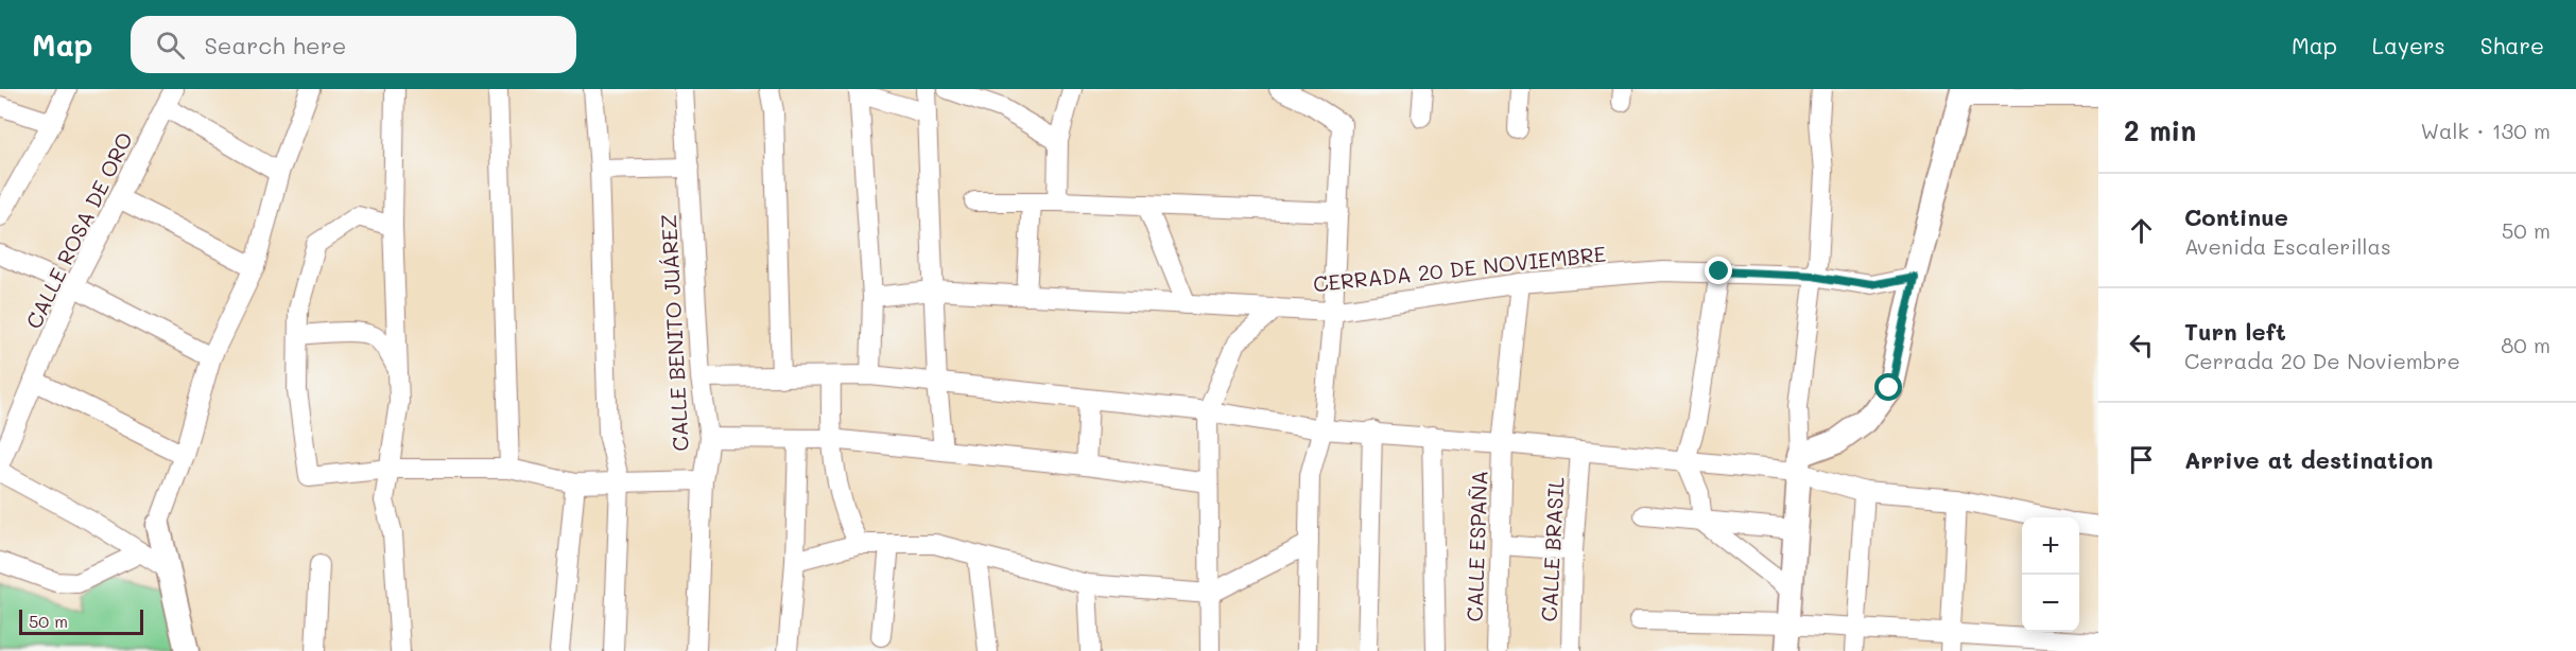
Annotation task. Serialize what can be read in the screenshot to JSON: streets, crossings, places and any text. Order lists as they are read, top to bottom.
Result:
{
  "streets": {
    "street": [
      "CALLE ROSA DE ORO",
      "CERRADA 20 DE NOVIEMBRE",
      "CALLE BENITO JUÁREZ",
      "CALLE ESPAÑA",
      "CALLE BRASIL"
    ]
  },
  "crossings": [
    ["CERRADA 20 DE NOVIEMBRE", "CALLE ESPAÑA"]
  ],
  "scale_bar": "50 m",
  "page": {
    "header": "Map",
    "search": "Search here",
    "nav": ["Map", "Layers", "Share"],
    "heading": ["2 min", "Walk · 130 m"],
    "list": [
      ["Continue", "Avenida Escalerillas", "50 m"],
      ["Turn left", "Cerrada 20 De Noviembre", "80 m"],
      "Arrive at destination"
    ],
    "map_buttons": ["+", "−"],
    "scale": "50 m"
  }
}
